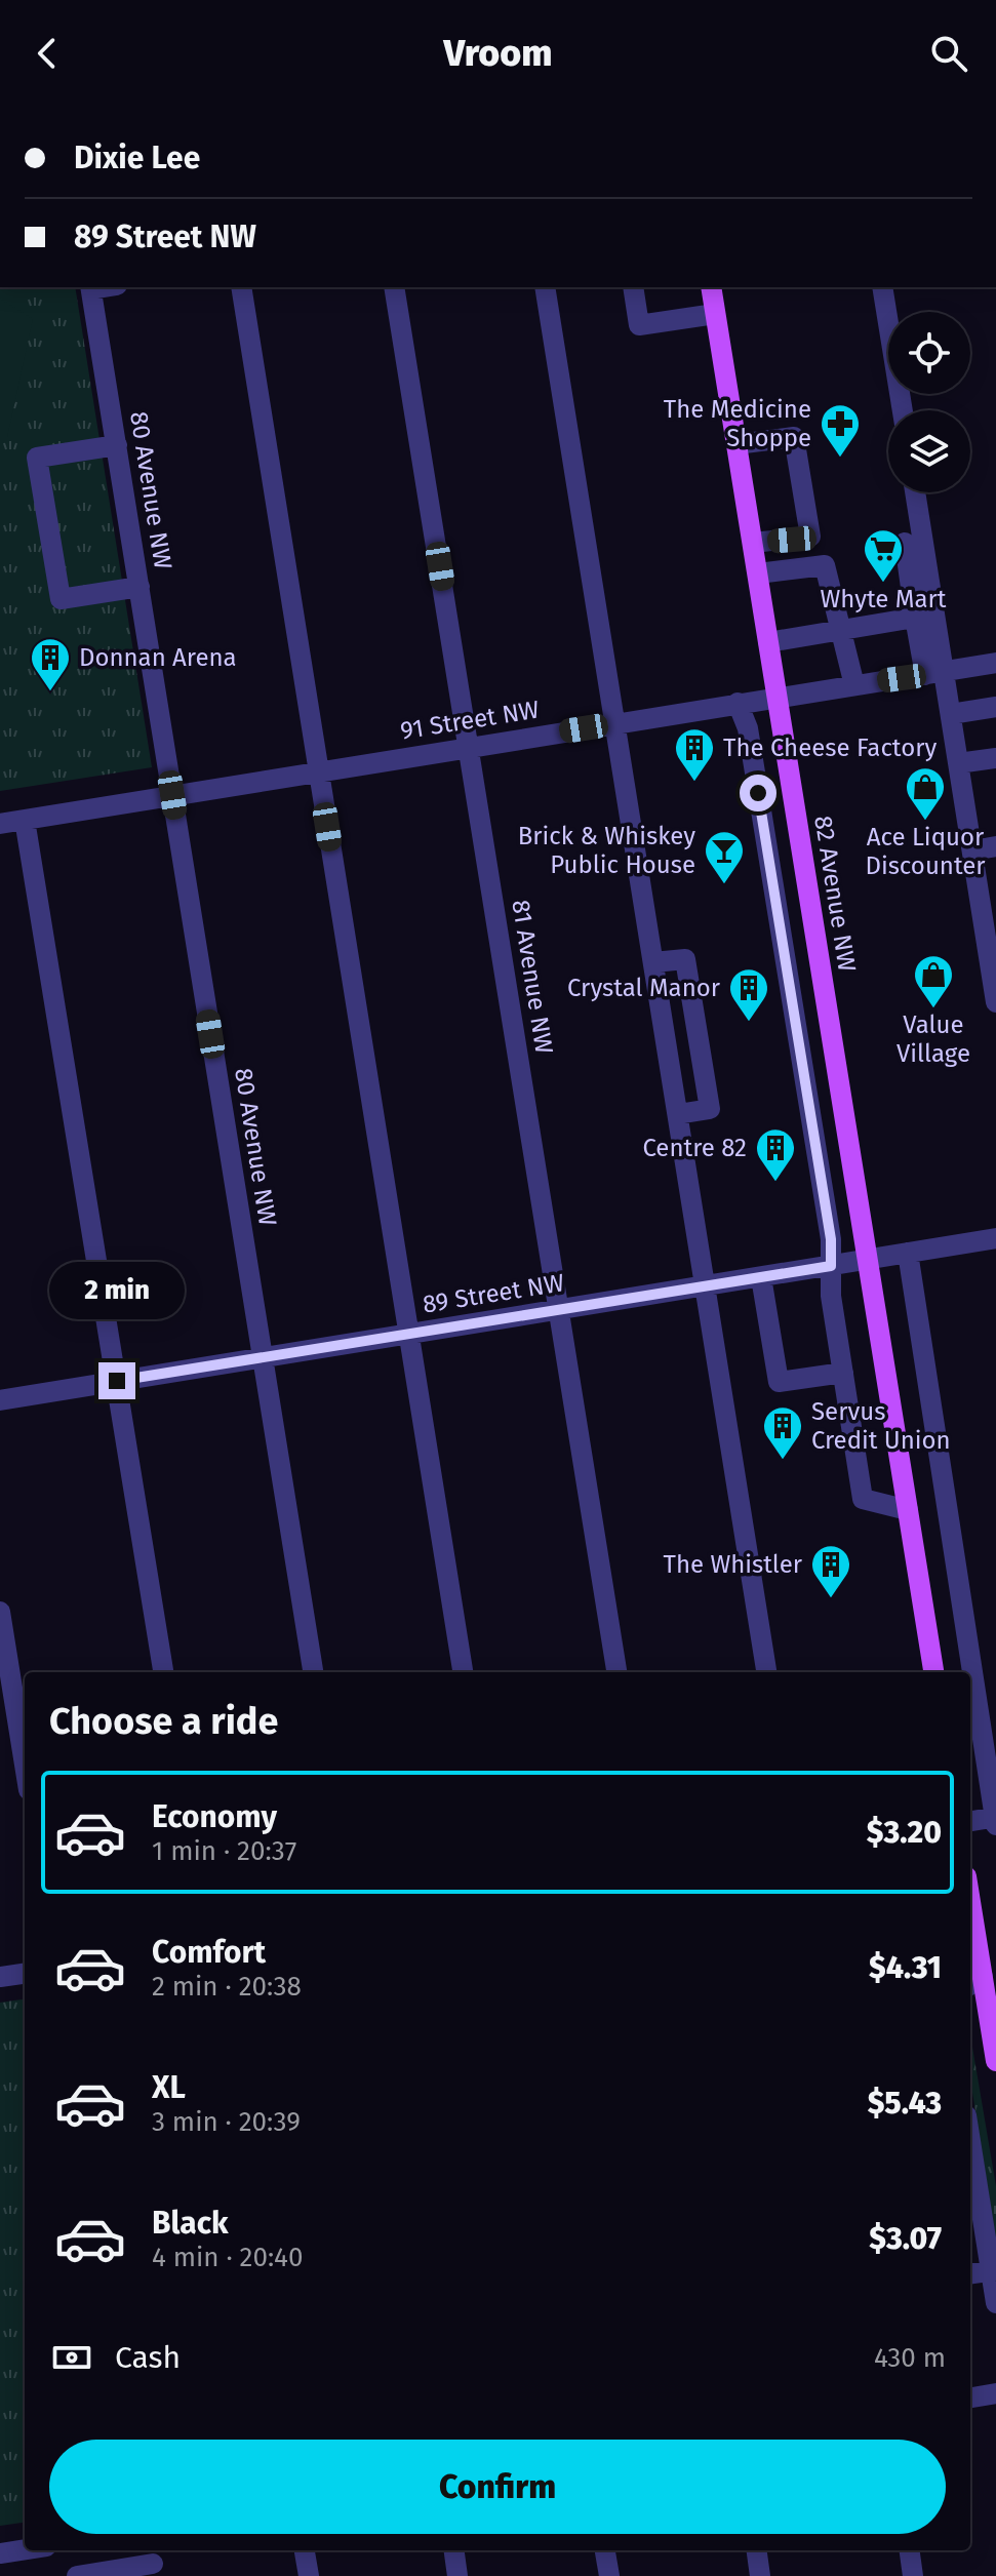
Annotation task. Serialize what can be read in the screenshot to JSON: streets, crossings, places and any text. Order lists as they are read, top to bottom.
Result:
{
  "streets": {
    "main road": ["82 Avenue NW"],
    "street": [
      "80 Avenue NW",
      "91 Street NW",
      "81 Avenue NW",
      "89 Street NW"
    ]
  },
  "crossings": [
    ["80 Avenue NW", "91 Street NW"],
    ["80 Avenue NW", "89 Street NW"],
    ["91 Street NW", "82 Avenue NW"],
    ["91 Street NW", "81 Avenue NW"],
    ["82 Avenue NW", "89 Street NW"],
    ["81 Avenue NW", "89 Street NW"]
  ],
  "places": {
    "pharmacy": ["The Medicine Shoppe"],
    "supermarket": ["Whyte Mart"],
    "building": [
      "Donnan Arena",
      "The Cheese Factory",
      "Crystal Manor",
      "Centre 82",
      "Servus Credit Union",
      "The Whistler"
    ],
    "shop": ["Ace Liquor Discounter", "Value Village"],
    "bar": ["Brick & Whiskey Public House"]
  },
  "page": {
    "header": "Vroom",
    "banner": ["Dixie Lee", "89 Street NW"],
    "bubble": "2 min",
    "heading": "Choose a ride",
    "list": [
      {
        "name": "Economy",
        "note": "1 min · 20:37",
        "value": "$3.20"
      },
      {
        "name": "Comfort",
        "note": "2 min · 20:38",
        "value": "$4.31"
      },
      {
        "name": "XL",
        "note": "3 min · 20:39",
        "value": "$5.43"
      },
      {
        "name": "Black",
        "note": "4 min · 20:40",
        "value": "$3.07"
      }
    ],
    "pay": ["Cash", "430 m"],
    "buttons": "Confirm"
  }
}
